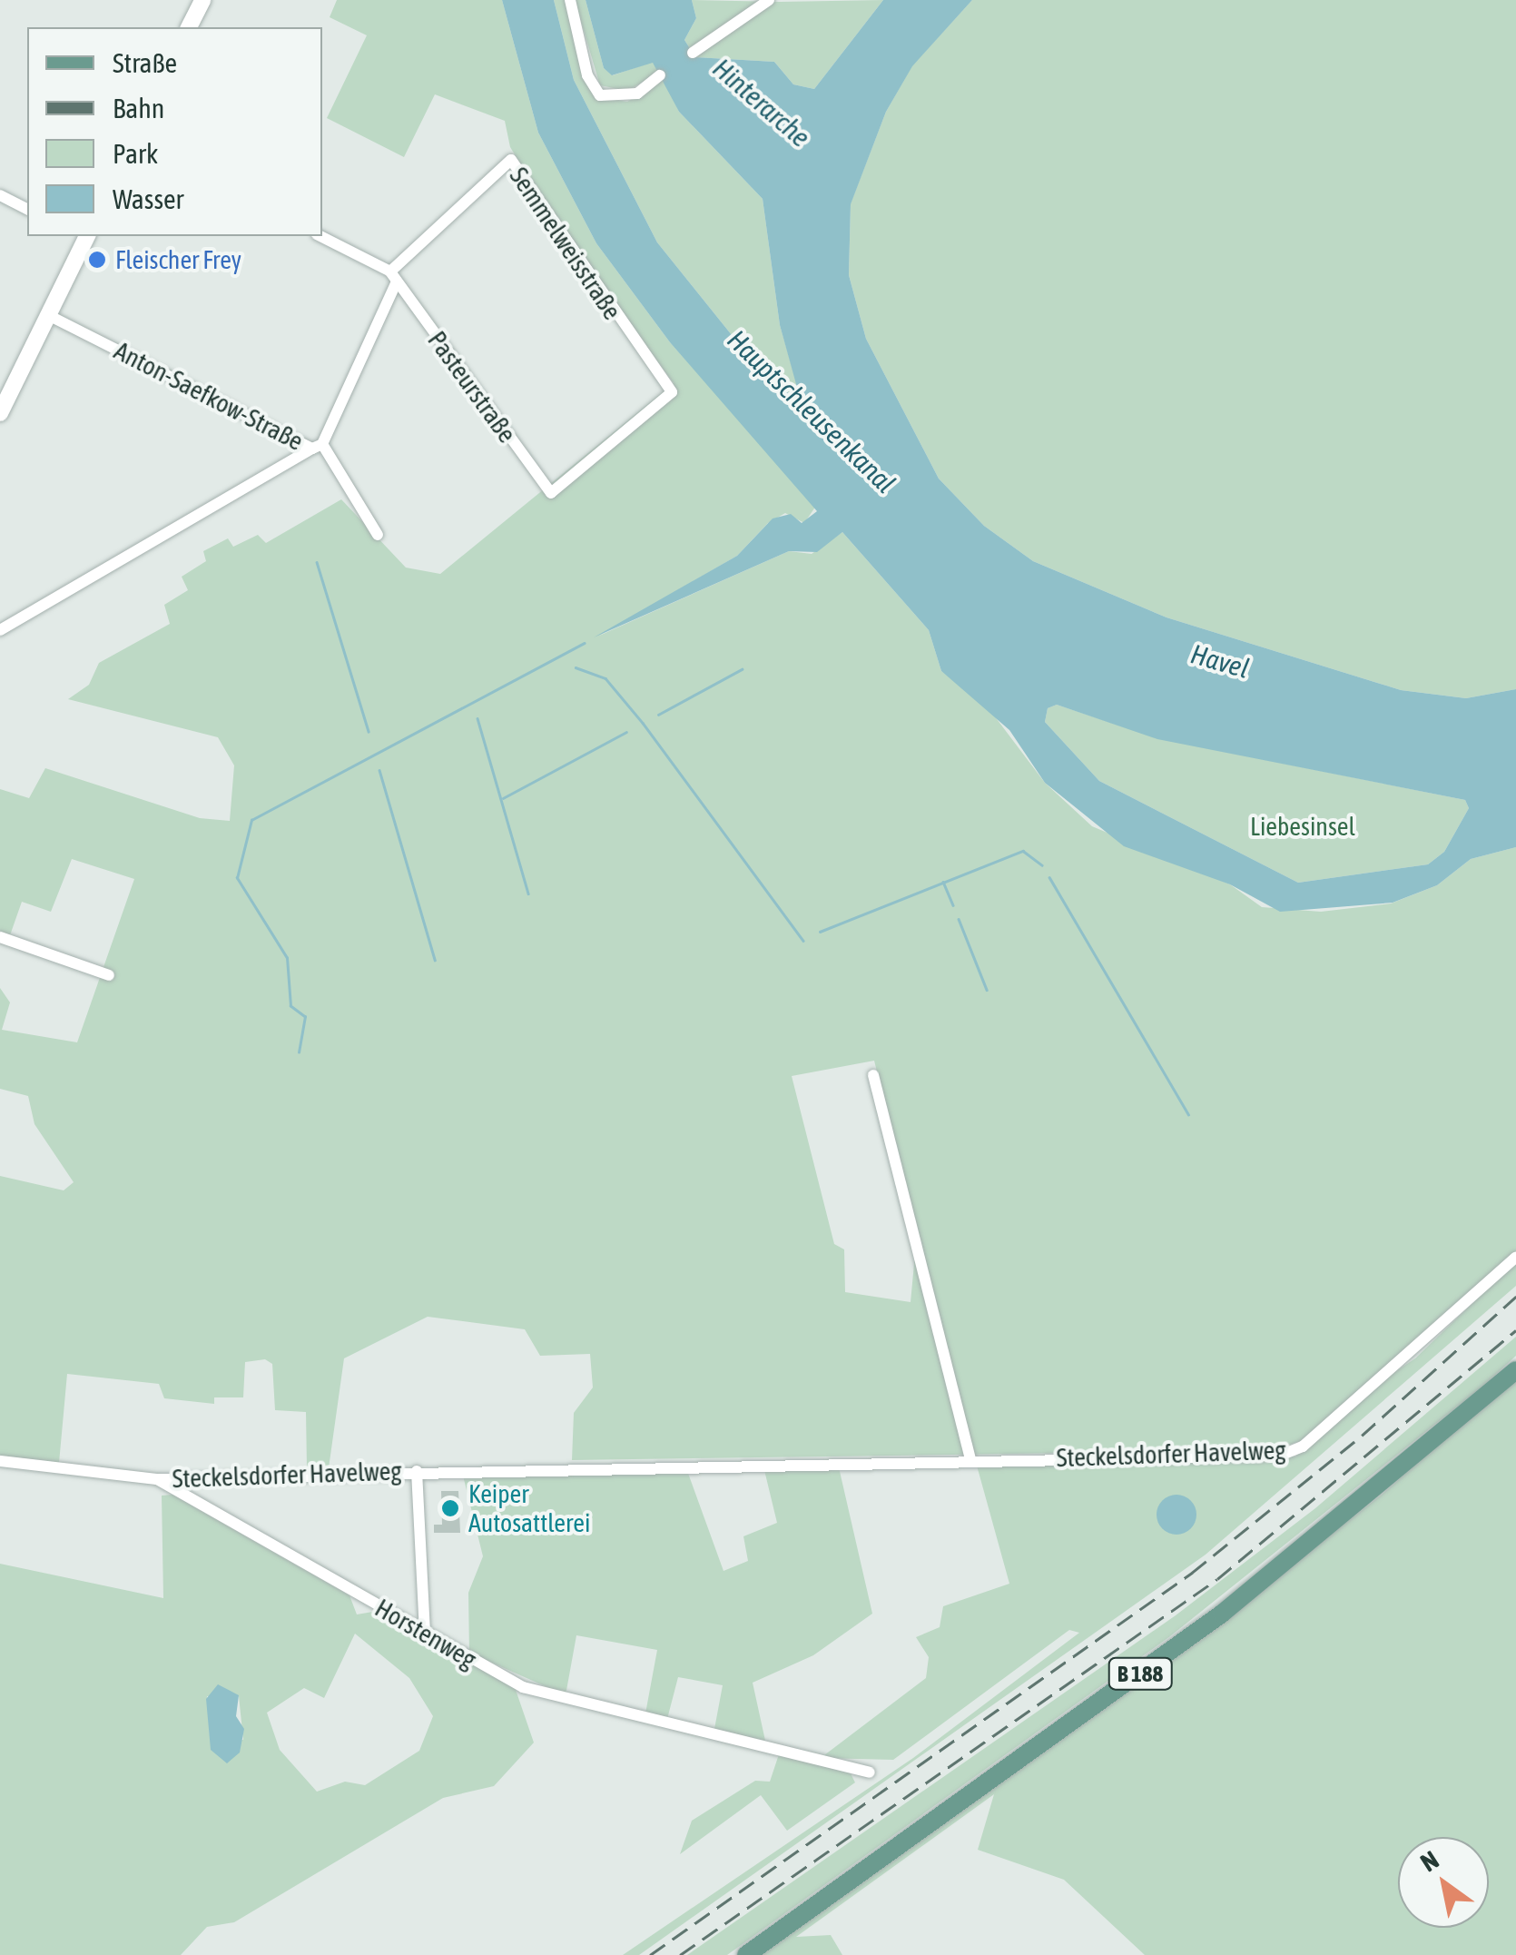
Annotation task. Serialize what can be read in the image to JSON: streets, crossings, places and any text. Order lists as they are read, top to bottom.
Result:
{
  "streets": {
    "main road": ["B 188"],
    "street": [
      "Semmelweisstraße",
      "Pasteurstraße",
      "Anton-Saefkow-Straße",
      "Steckelsdorfer Havelweg",
      "Horstenweg"
    ]
  },
  "crossings": [
    ["Semmelweisstraße", "Pasteurstraße"],
    ["Semmelweisstraße", "Anton-Saefkow-Straße"],
    ["Steckelsdorfer Havelweg", "Horstenweg"]
  ],
  "water": ["Hinterarche", "Hauptschleusenkanal", "Havel"],
  "parks": ["Liebesinsel"],
  "places": ["Fleischer Frey", "Keiper Autosattlerei"],
  "legend": [
    "Straße",
    "Bahn",
    "Park",
    "Wasser"
  ],
  "north": "top left"
}
